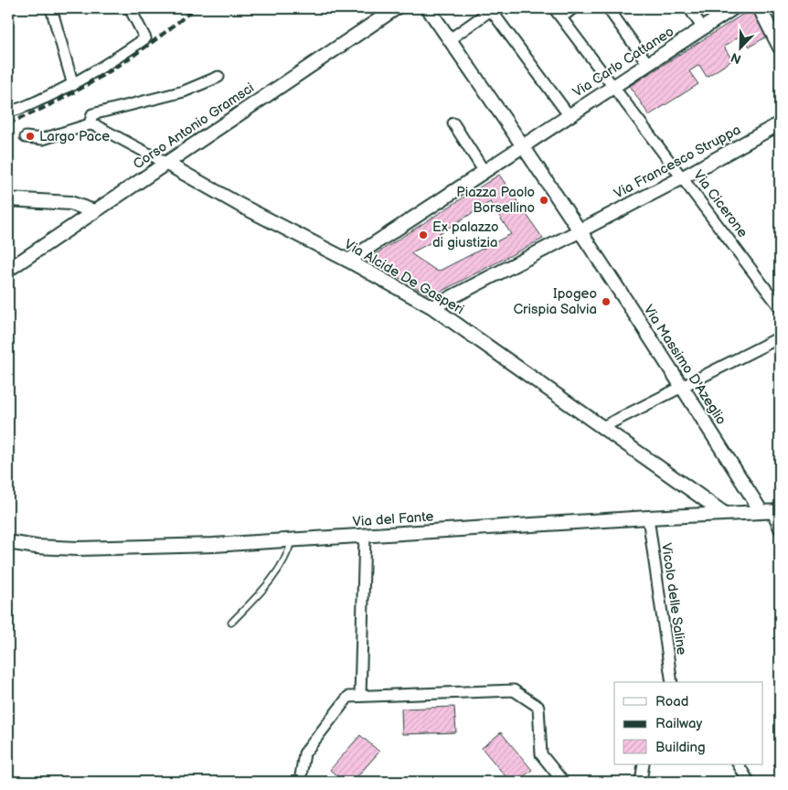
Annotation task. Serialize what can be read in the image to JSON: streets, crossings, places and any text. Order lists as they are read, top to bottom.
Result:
{
  "streets": {
    "street": [
      "Via Carlo Cattaneo",
      "Corso Antonio Gramsci",
      "Via Francesco Struppa",
      "Via Cicerone",
      "Via Alcide De Gasperi",
      "Via Massimo D'Azeglio",
      "Via del Fante",
      "Vicolo delle Saline"
    ]
  },
  "crossings": [
    ["Via Carlo Cattaneo", "Via Cicerone"],
    ["Via Carlo Cattaneo", "Via Massimo D'Azeglio"],
    ["Corso Antonio Gramsci", "Via Alcide De Gasperi"],
    ["Via Francesco Struppa", "Via Cicerone"],
    ["Via Francesco Struppa", "Via Alcide De Gasperi"],
    ["Via Francesco Struppa", "Via Massimo D'Azeglio"],
    ["Via Alcide De Gasperi", "Via del Fante"],
    ["Via Massimo D'Azeglio", "Via del Fante"],
    ["Via del Fante", "Vicolo delle Saline"]
  ],
  "places": [
    "Largo Pace",
    "Piazza Paolo Borsellino",
    "Ex palazzo di giustizia",
    "Ipogeo Crispia Salvia"
  ],
  "legend": ["Road", "Railway", "Building"],
  "north": "bottom left"
}
